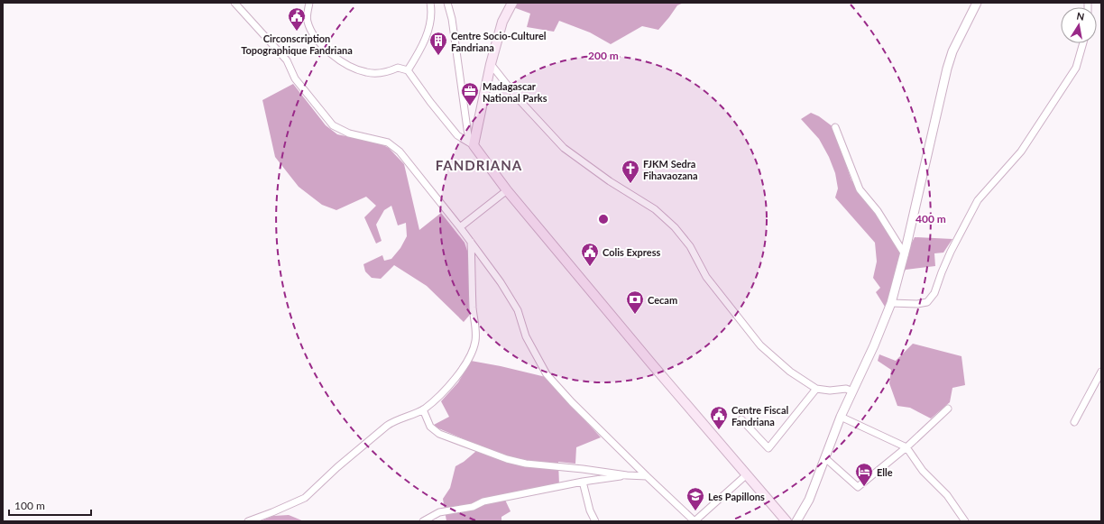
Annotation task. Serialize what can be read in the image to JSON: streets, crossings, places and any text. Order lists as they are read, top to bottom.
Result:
{
  "districts": ["FANDRIANA"],
  "places": {
    "public building": ["Circonscription Topographique Fandriana", "Colis Express", "Centre Fiscal Fandriana"],
    "building": ["Centre Socio-Culturel Fandriana"],
    "office": ["Madagascar National Parks"],
    "church": ["FJKM Sedra Fihavaozana"],
    "bank": ["Cecam"],
    "hotel": ["Elle"],
    "school or university": ["Les Papillons"]
  },
  "scale_bar": "100 m",
  "north": "top",
  "rings": ["200 m", "400 m"]
}
